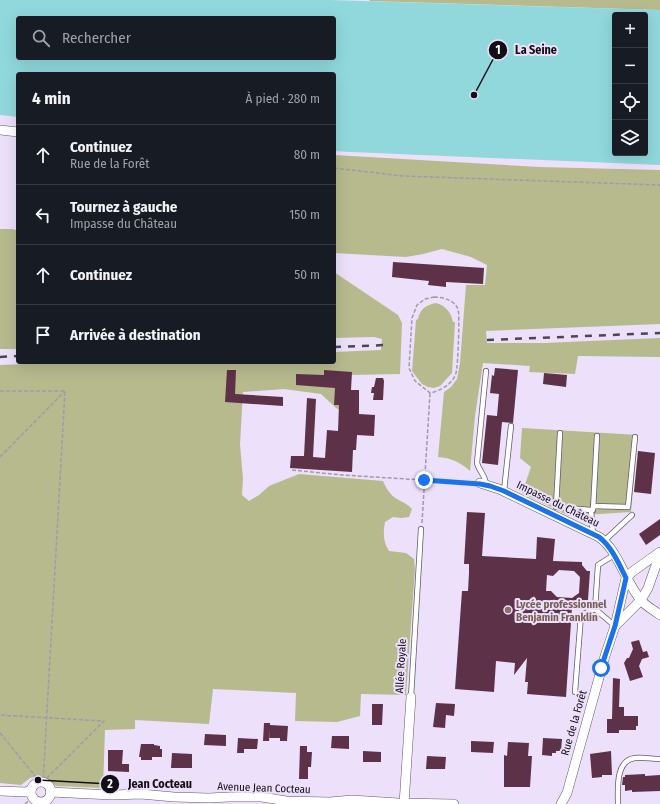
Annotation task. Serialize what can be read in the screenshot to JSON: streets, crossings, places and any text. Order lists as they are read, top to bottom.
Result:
{
  "streets": {
    "street": [
      "Impasse du Château",
      "Allée Royale",
      "Rue de la Forêt",
      "Avenue Jean Cocteau"
    ]
  },
  "crossings": [
    ["Impasse du Château", "Rue de la Forêt"],
    ["Allée Royale", "Avenue Jean Cocteau"]
  ],
  "places": ["La Seine", "Lycée professionnel Benjamin Franklin", "Jean Cocteau"],
  "page": {
    "map_buttons": ["+", "−"],
    "search": "Rechercher",
    "heading": ["4 min", "À pied · 280 m"],
    "list": [
      ["Continuez", "Rue de la Forêt", "80 m"],
      ["Tournez à gauche", "Impasse du Château", "150 m"],
      ["Continuez", "50 m"],
      "Arrivée à destination"
    ]
  }
}
